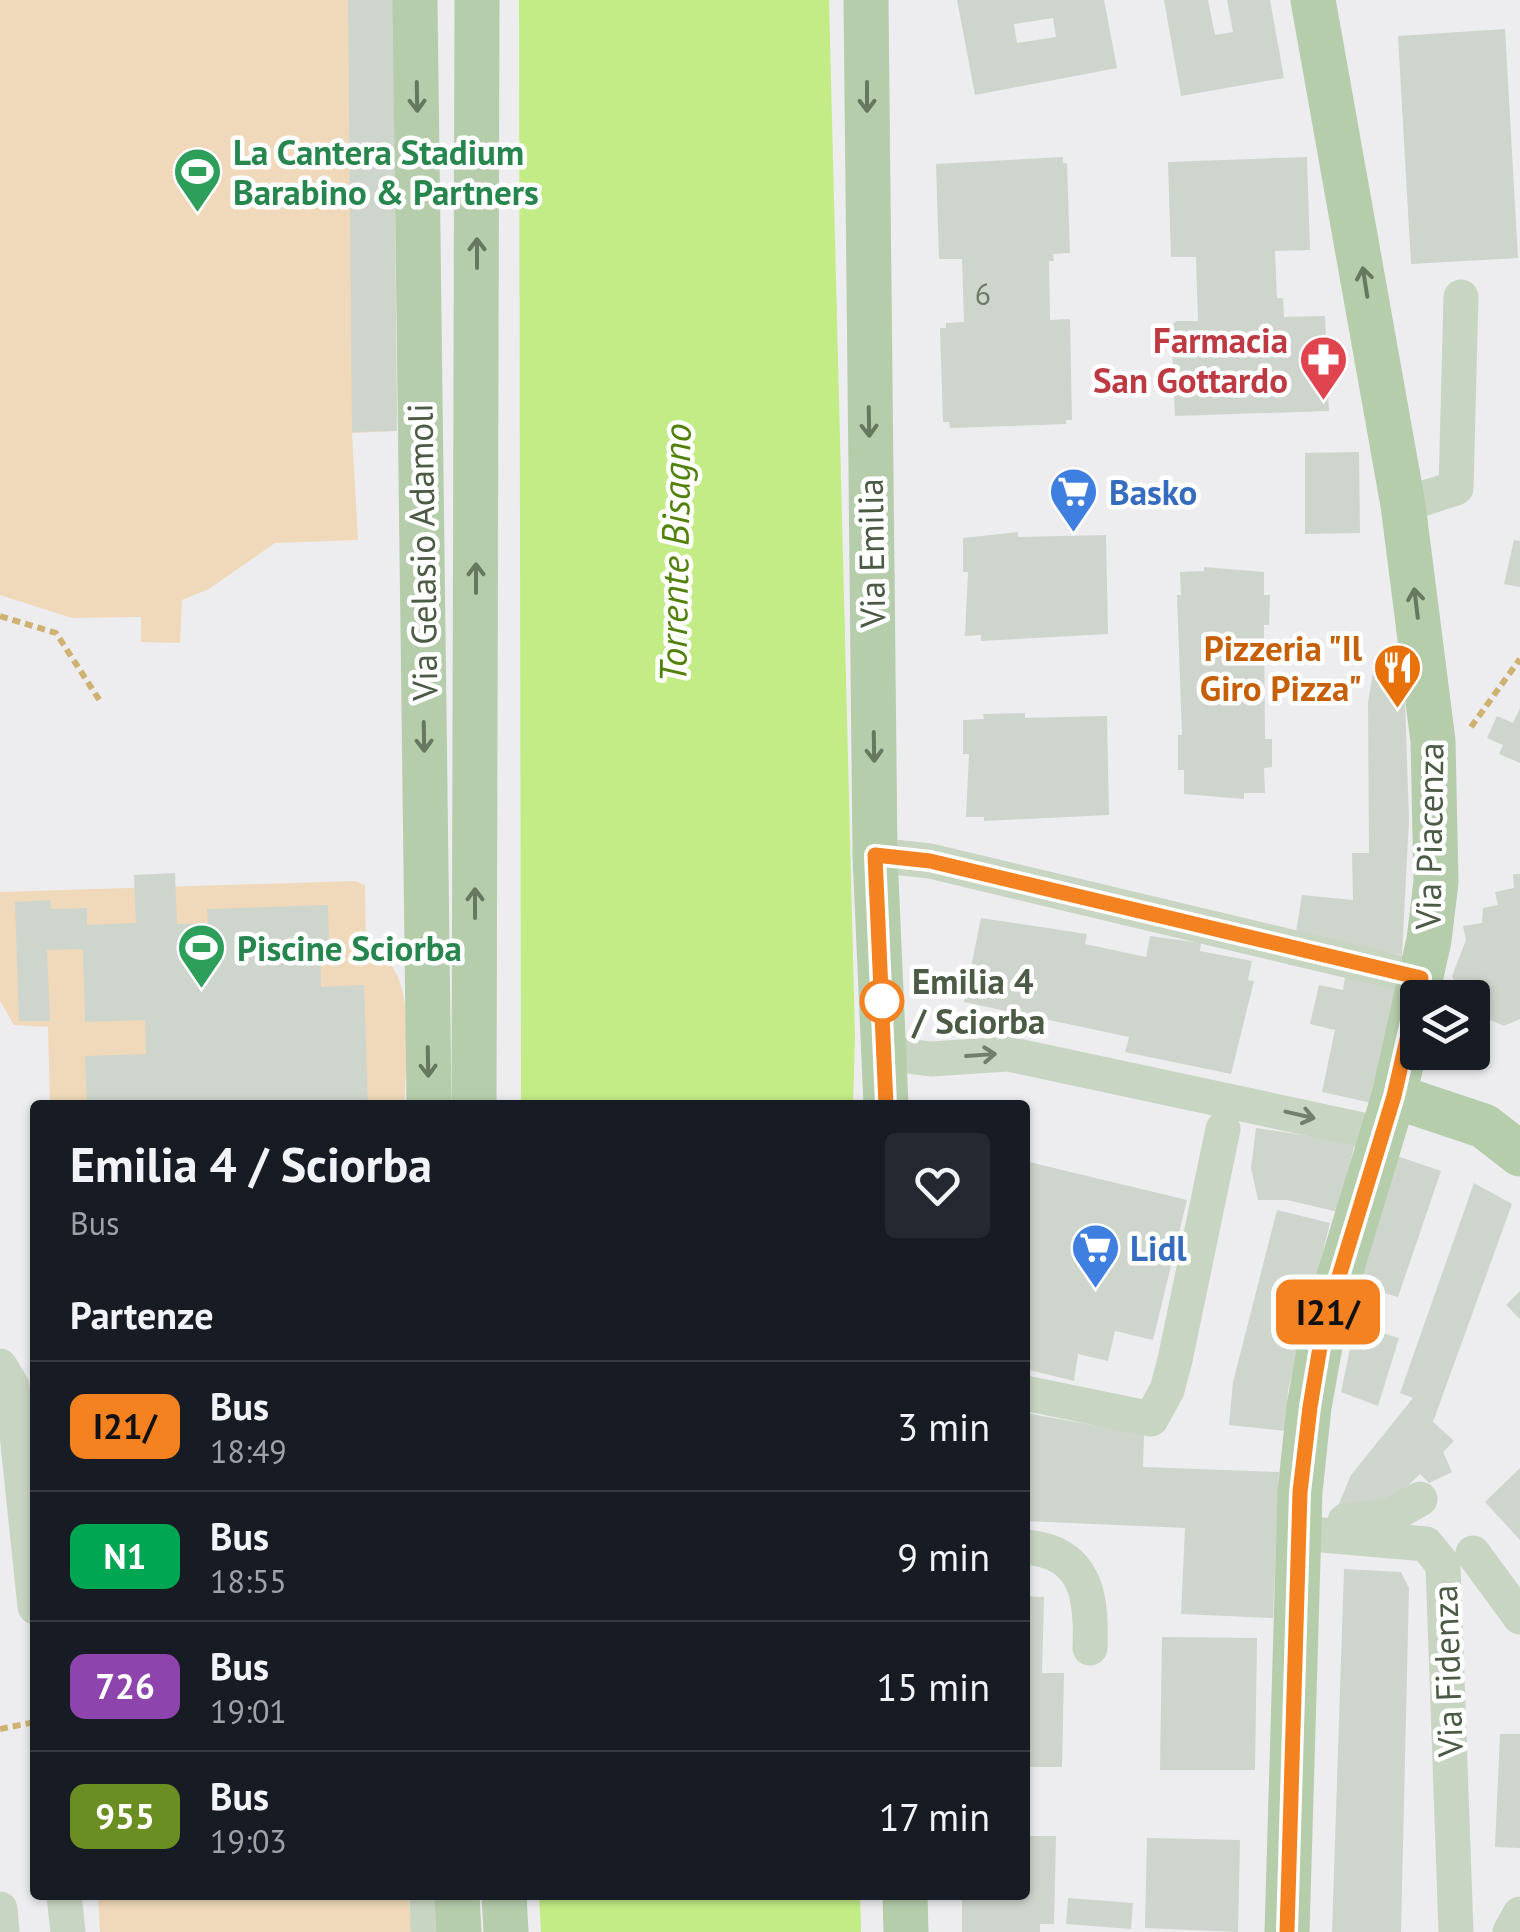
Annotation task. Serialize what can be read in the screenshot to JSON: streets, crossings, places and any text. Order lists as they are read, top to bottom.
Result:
{
  "streets": {
    "main road": ["Via Gelasio Adamoli", "Via Emilia", "Via Piacenza"],
    "street": ["Via Fidenza"]
  },
  "crossings": [
    ["Via Piacenza", "Via Fidenza"]
  ],
  "one_way": ["Via Emilia", "Via Piacenza"],
  "water": ["Torrente Bisagno"],
  "places": {
    "sports": ["La Cantera Stadium Barabino & Partners", "Piscine Sciorba"],
    "pharmacy": ["Farmacia San Gottardo"],
    "supermarket": ["Basko", "Lidl"],
    "restaurant": ["Pizzeria \"Il Giro Pizza\""],
    "other": ["Emilia 4 / Sciorba"]
  },
  "lines": ["bus line I21/"],
  "house_numbers": ["6"],
  "page": {
    "on_map": "I21/",
    "heading": [
      ["Emilia 4 / Sciorba", "Bus"],
      "Partenze"
    ],
    "list": [
      {
        "mark": "I21/",
        "name": "Bus",
        "note": "18:49",
        "value": "3 min"
      },
      {
        "mark": "N1",
        "name": "Bus",
        "note": "18:55",
        "value": "9 min"
      },
      {
        "mark": "726",
        "name": "Bus",
        "note": "19:01",
        "value": "15 min"
      },
      {
        "mark": "955",
        "name": "Bus",
        "note": "19:03",
        "value": "17 min"
      }
    ]
  }
}
